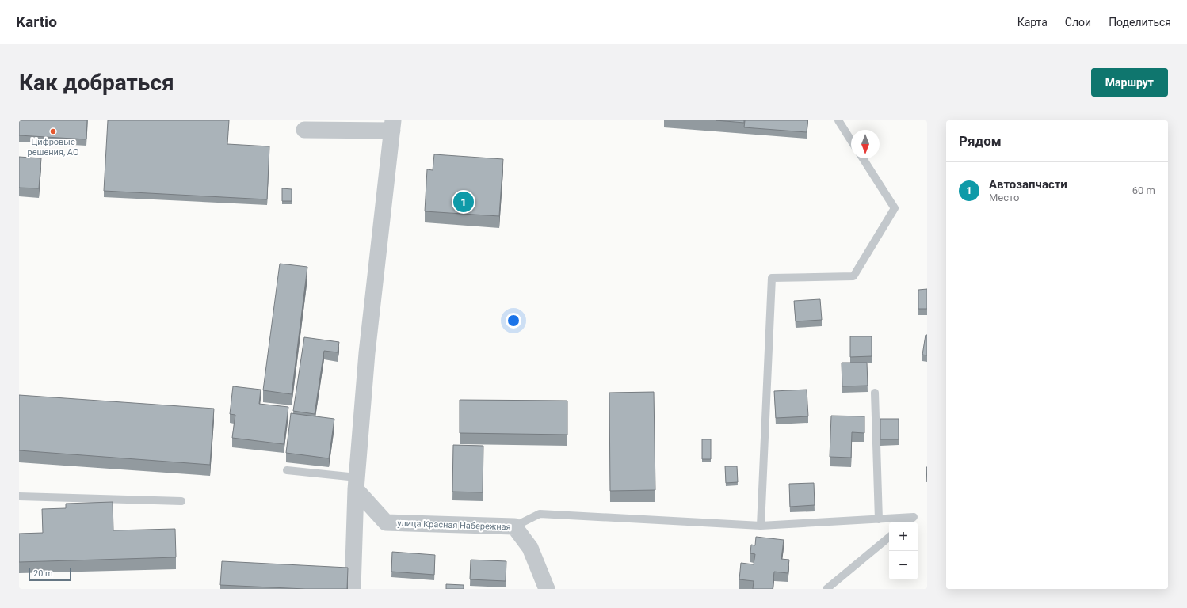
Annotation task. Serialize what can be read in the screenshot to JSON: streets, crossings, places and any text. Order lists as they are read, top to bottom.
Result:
{
  "streets": {
    "street": ["улица Красная Набережная"]
  },
  "places": ["Цифровые решения, АО"],
  "scale_bar": "20 m",
  "north": "bottom",
  "page": {
    "header": "Kartio",
    "nav": ["Карта", "Слои", "Поделиться"],
    "buttons": "Маршрут",
    "title": "Как добраться",
    "heading": "Рядом",
    "list": [
      {
        "mark": "1",
        "name": "Автозапчасти",
        "note": "Место",
        "value": "60 m"
      }
    ],
    "pins": "1",
    "map_buttons": ["+", "−"],
    "scale": "20 m"
  }
}
